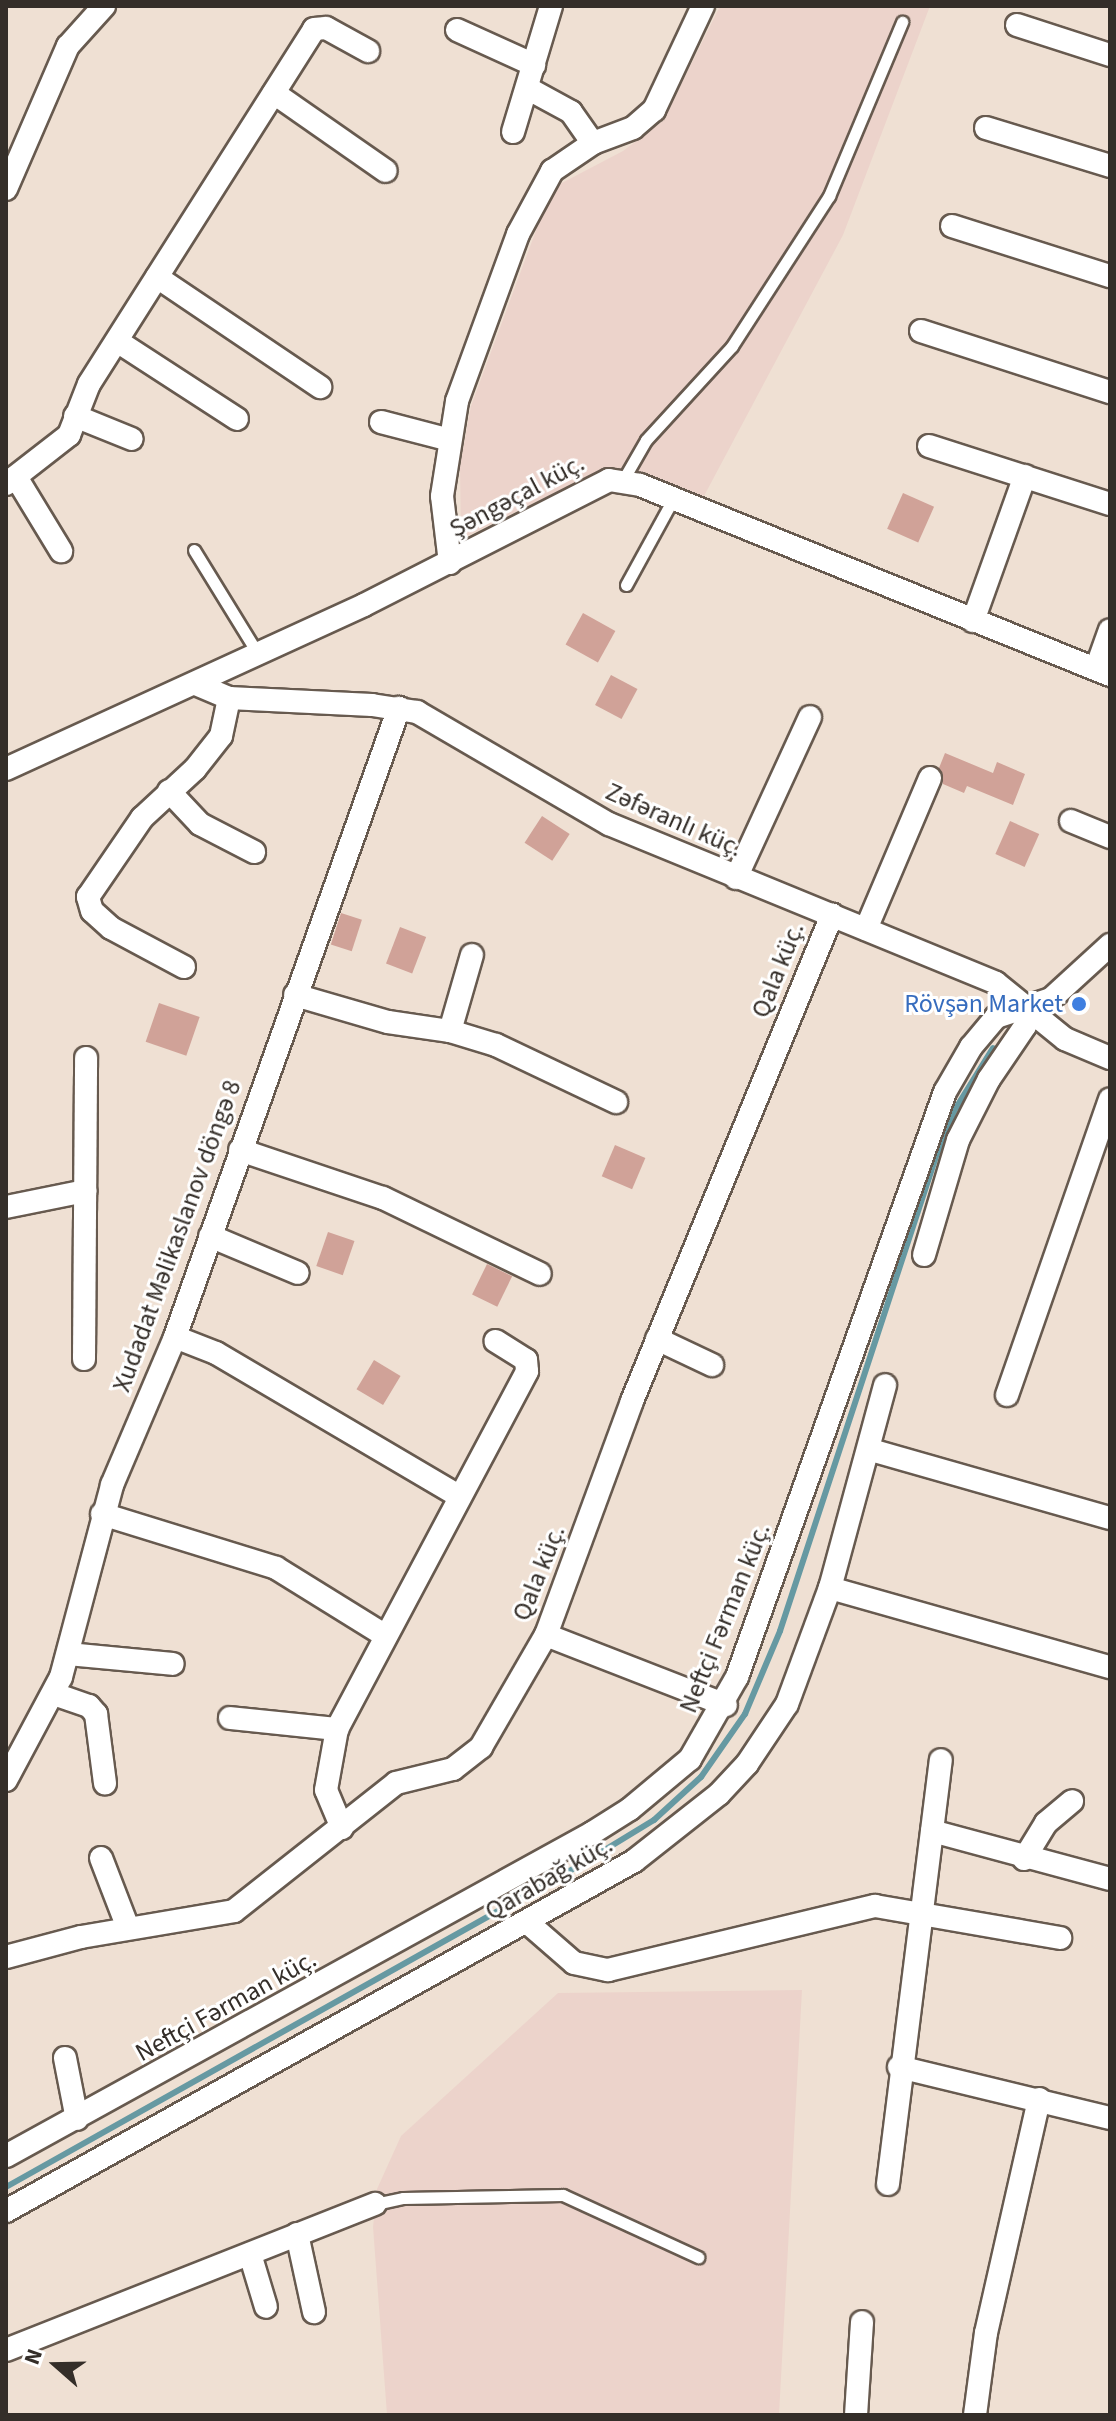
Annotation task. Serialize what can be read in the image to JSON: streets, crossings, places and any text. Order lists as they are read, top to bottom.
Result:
{
  "streets": {
    "street": [
      "Şəngəçal küç.",
      "Zəfəranlı küç.",
      "Qala küç.",
      "Xudadat Məlikaslanov döngə 8",
      "Neftçi Fərman küç.",
      "Qarabağ küç."
    ]
  },
  "crossings": [
    ["Şəngəçal küç.", "Zəfəranlı küç."],
    ["Zəfəranlı küç.", "Qala küç."],
    ["Zəfəranlı küç.", "Xudadat Məlikaslanov döngə 8"],
    ["Zəfəranlı küç.", "Neftçi Fərman küç."]
  ],
  "places": ["Rövşən Market"],
  "north": "left"
}
